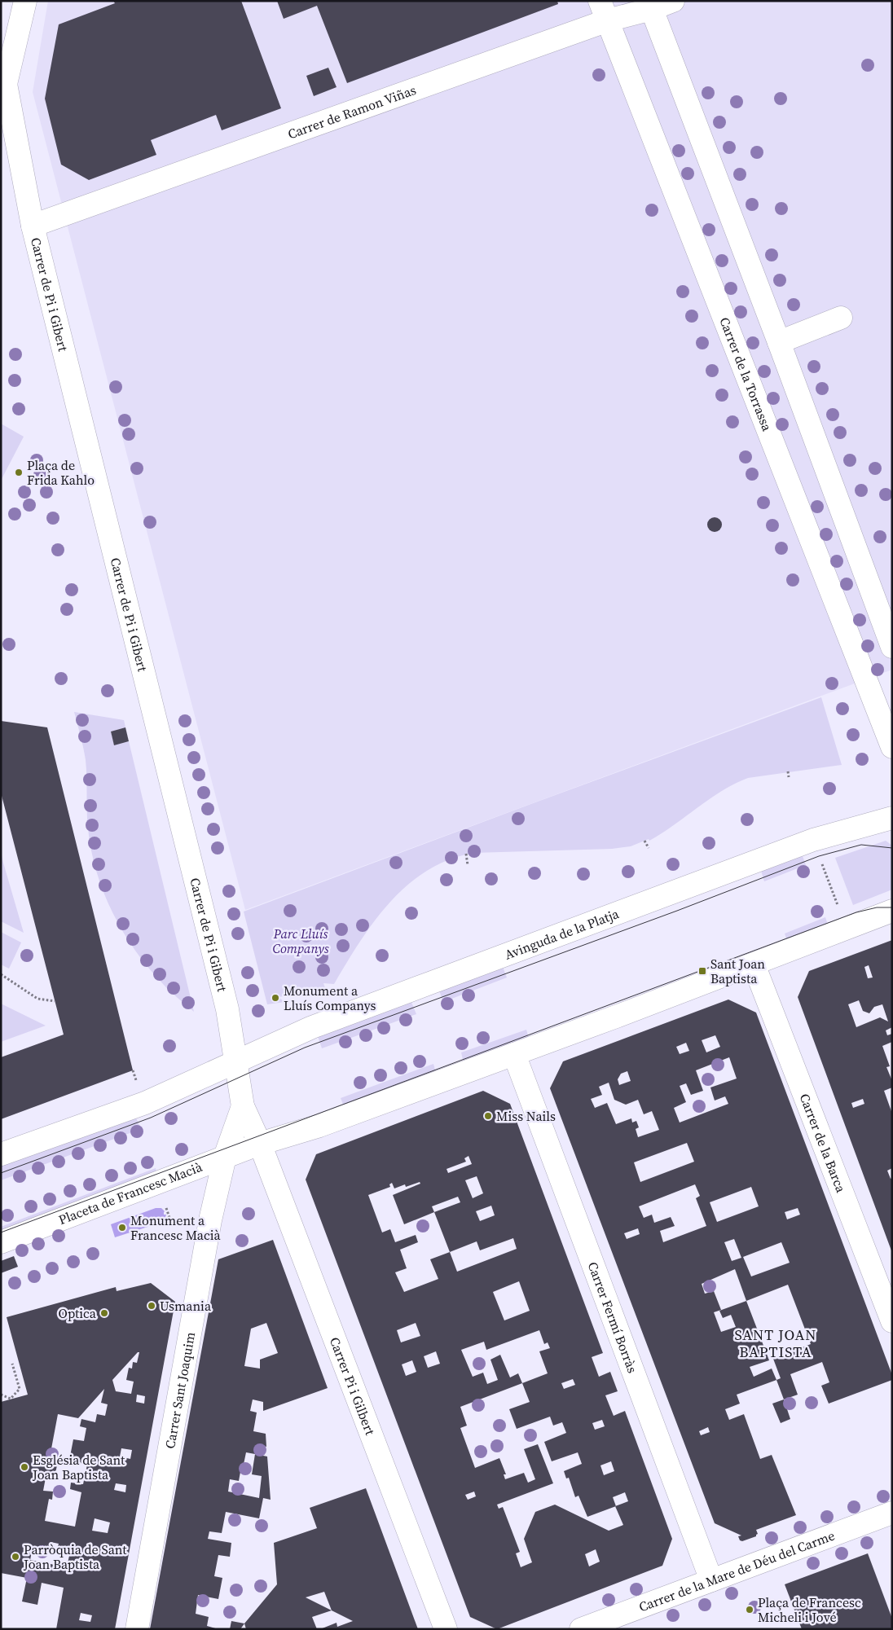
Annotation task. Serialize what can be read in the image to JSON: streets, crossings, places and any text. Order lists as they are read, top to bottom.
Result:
{
  "streets": {
    "street": [
      "Carrer de Ramon Viñas",
      "Carrer de Pi i Gibert",
      "Carrer de la Torrassa",
      "Avinguda de la Platja",
      "Carrer de la Barca",
      "Placeta de Francesc Macià",
      "Carrer Fermí Borràs",
      "Carrer Pi i Gilbert",
      "Carrer Sant Joaquim",
      "Carrer de la Mare de Déu del Carme"
    ]
  },
  "crossings": [
    ["Carrer de Ramon Viñas", "Carrer de Pi i Gibert"],
    ["Carrer de Ramon Viñas", "Carrer de la Torrassa"],
    ["Carrer de Pi i Gibert", "Avinguda de la Platja"],
    ["Carrer de Pi i Gibert", "Placeta de Francesc Macià"],
    ["Carrer de Pi i Gibert", "Carrer Pi i Gilbert"],
    ["Carrer de Pi i Gibert", "Carrer Sant Joaquim"],
    ["Placeta de Francesc Macià", "Carrer Pi i Gilbert"],
    ["Placeta de Francesc Macià", "Carrer Sant Joaquim"],
    ["Carrer Fermí Borràs", "Carrer de la Mare de Déu del Carme"]
  ],
  "districts": ["SANT JOAN BAPTISTA"],
  "parks": ["Parc Lluís Companys"],
  "places": {
    "other": [
      "Plaça de Frida Kahlo",
      "Monument a Lluís Companys",
      "Miss Nails",
      "Monument a Francesc Macià",
      "Usmania",
      "Optica",
      "Església de Sant Joan Baptista",
      "Parròquia de Sant Joan Baptista",
      "Plaça de Francesc Micheli i Jové"
    ],
    "transit": ["Sant Joan Baptista"]
  }
}
